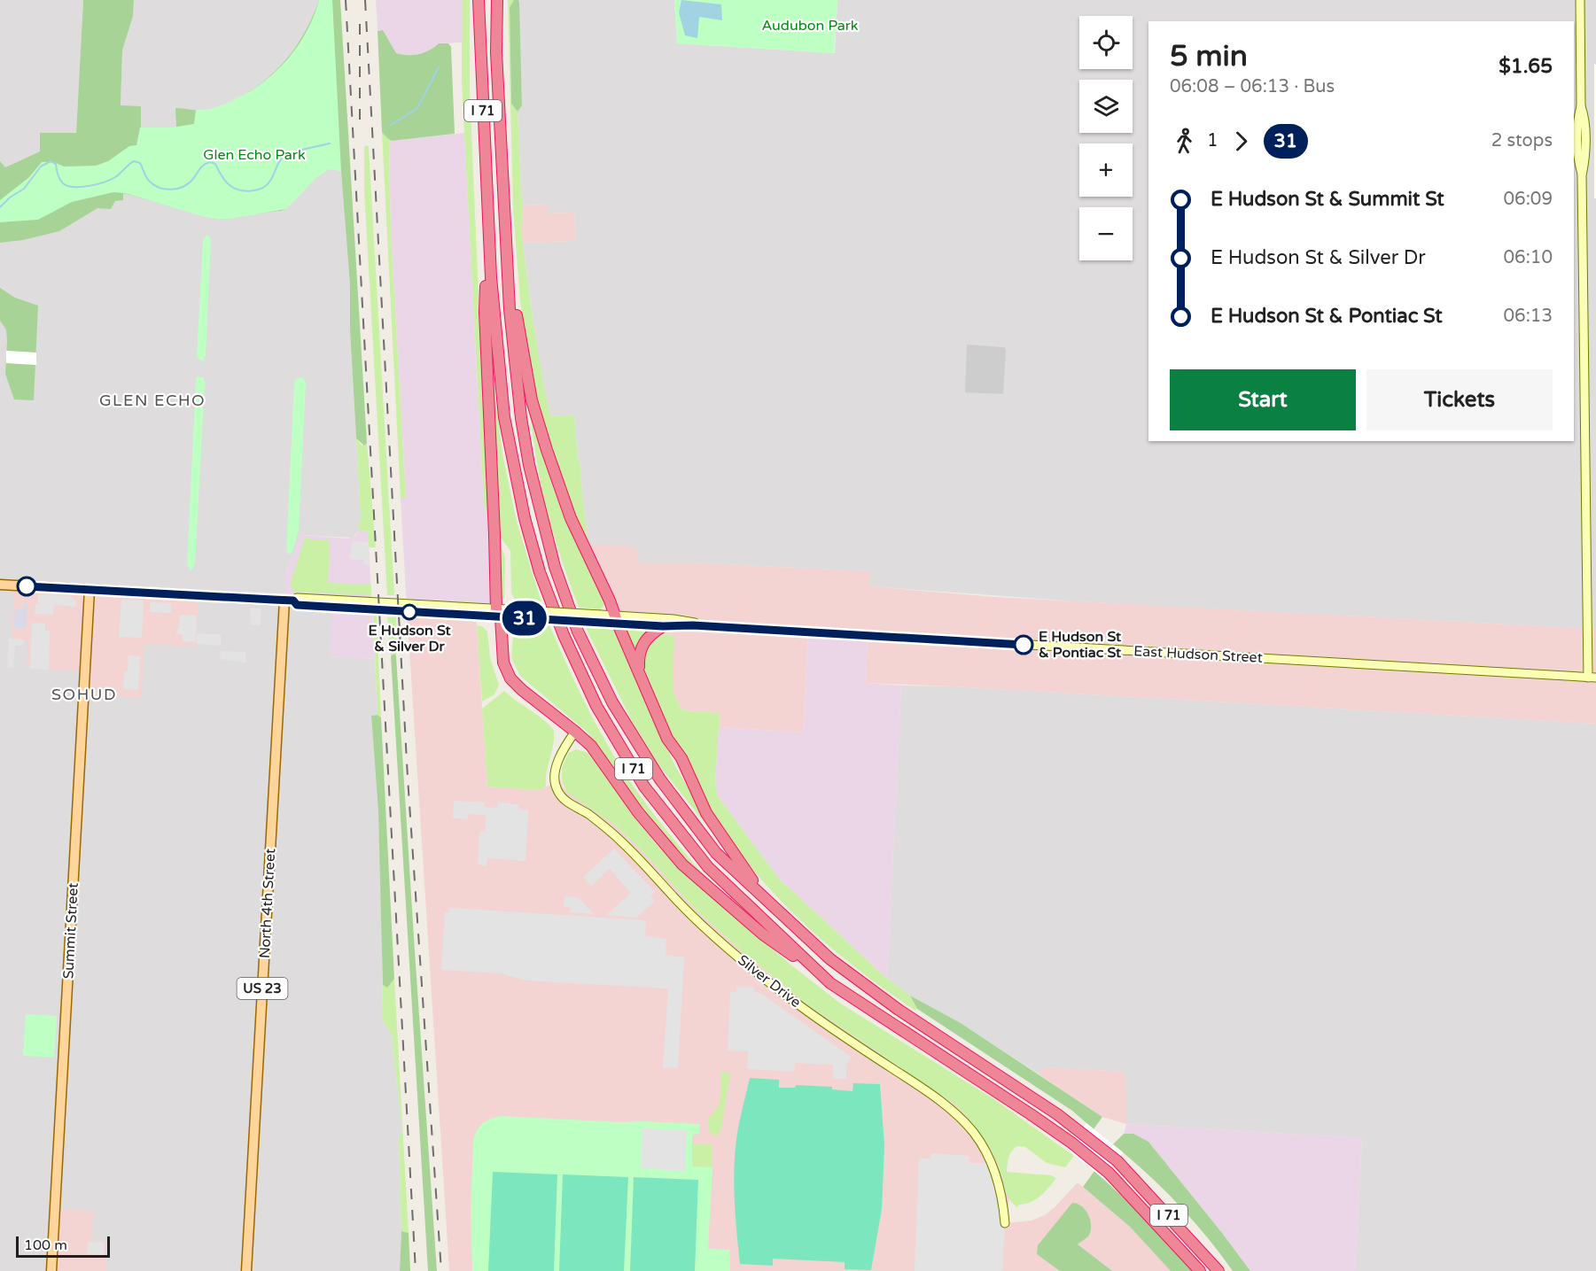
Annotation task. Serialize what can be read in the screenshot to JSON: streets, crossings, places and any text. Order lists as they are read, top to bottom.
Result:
{
  "streets": {
    "highway": ["I 71"],
    "main road": [
      "East Hudson Street",
      "North 4th Street",
      "Summit Street",
      "Silver Drive",
      "US 23"
    ]
  },
  "crossings": [
    ["East Hudson Street", "North 4th Street"],
    ["East Hudson Street", "Summit Street"]
  ],
  "districts": ["GLEN ECHO", "SOHUD"],
  "parks": ["Audubon Park", "Glen Echo Park"],
  "places": ["E Hudson St & Silver Dr", "E Hudson St & Pontiac St"],
  "lines": ["bus line 31"],
  "scale_bar": "100 m",
  "page": {
    "on_map": "31",
    "map_buttons": ["+", "−"],
    "heading": ["5 min", "06:08 – 06:13 · Bus", "$1.65"],
    "legs": ["1", "31", "2 stops"],
    "list": [
      {
        "name": "E Hudson St & Summit St",
        "value": "06:09"
      },
      {
        "name": "E Hudson St & Silver Dr",
        "value": "06:10"
      },
      {
        "name": "E Hudson St & Pontiac St",
        "value": "06:13"
      }
    ],
    "buttons": ["Start", "Tickets"],
    "scale": "100 m"
  }
}
